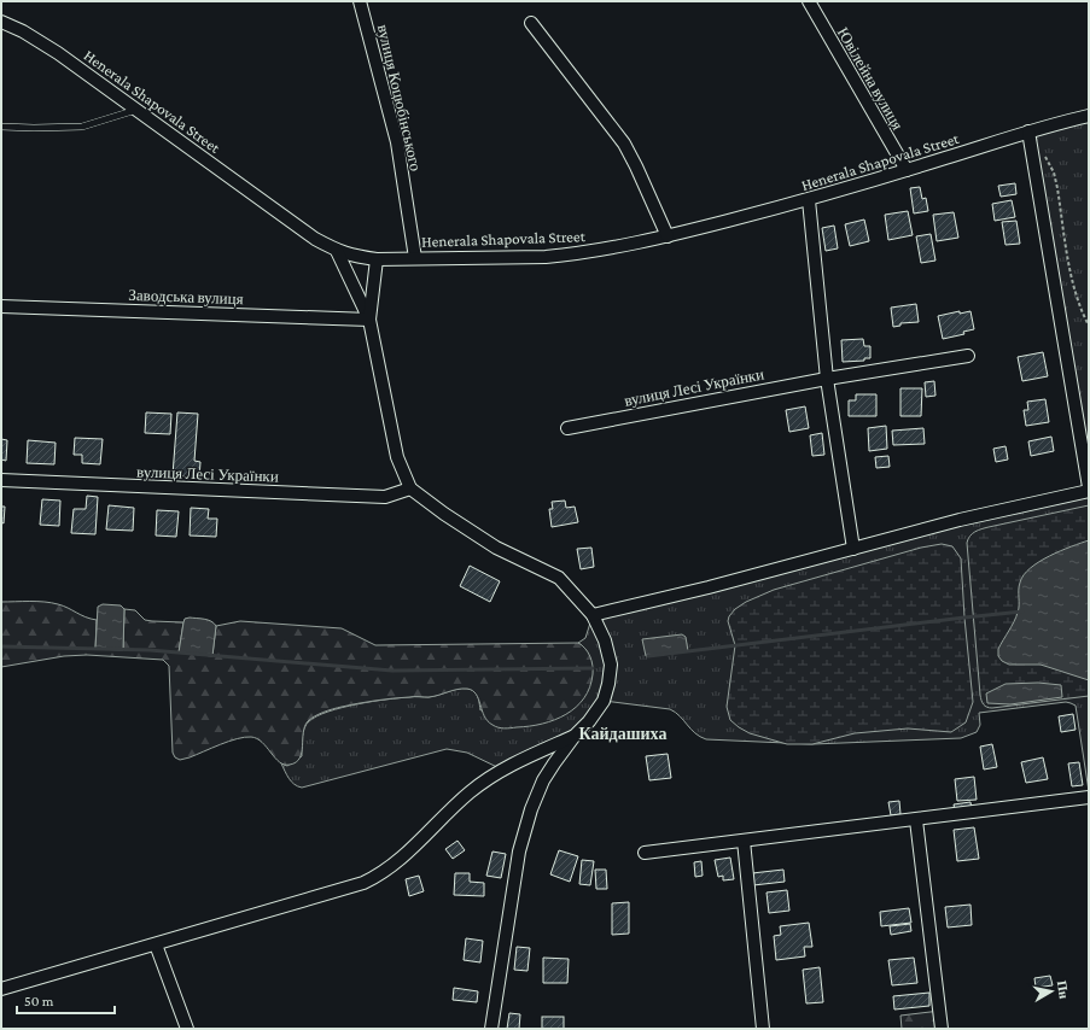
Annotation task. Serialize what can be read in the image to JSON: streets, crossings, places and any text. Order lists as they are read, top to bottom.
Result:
{
  "streets": {
    "street": [
      "Ювілейна вулиця",
      "вулиця Коцюбінського",
      "Henerala Shapovala Street",
      "Заводська вулиця",
      "вулиця Лесі Українки"
    ]
  },
  "crossings": [
    ["Ювілейна вулиця", "Henerala Shapovala Street"],
    ["вулиця Коцюбінського", "Henerala Shapovala Street"]
  ],
  "districts": ["Кайдашиха"],
  "scale_bar": "50 m",
  "north": "right"
}
